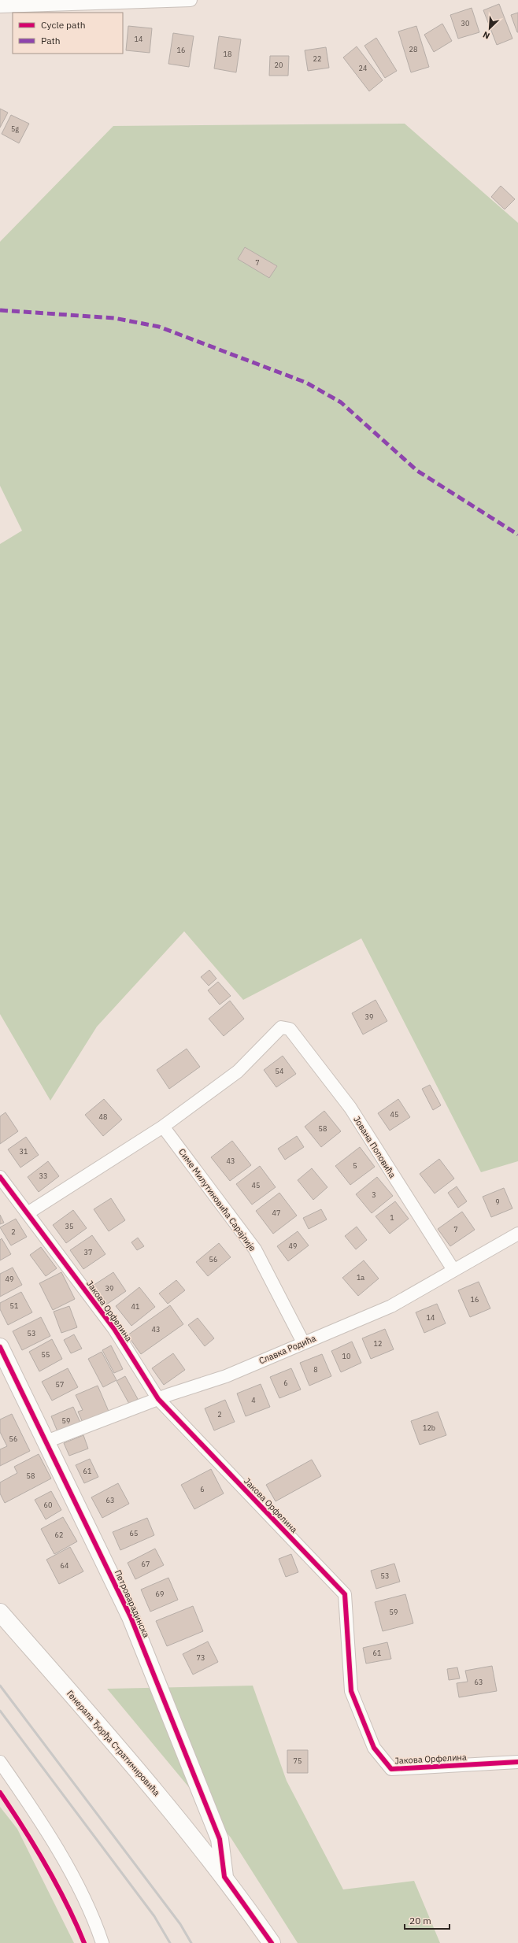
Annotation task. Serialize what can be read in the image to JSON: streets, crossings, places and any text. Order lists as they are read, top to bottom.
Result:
{
  "streets": {
    "street": [
      "Јована Поповића",
      "Симе Милутиновића Сарајлије",
      "Јакова Орфелина",
      "Славка Родића",
      "Петроварадинска",
      "Генерала Ђорђа Стратимировића"
    ]
  },
  "crossings": [
    ["Јована Поповића", "Симе Милутиновића Сарајлије"],
    ["Јована Поповића", "Славка Родића"],
    ["Симе Милутиновића Сарајлије", "Славка Родића"],
    ["Јакова Орфелина", "Славка Родића"],
    ["Славка Родића", "Петроварадинска"],
    ["Петроварадинска", "Генерала Ђорђа Стратимировића"]
  ],
  "house_numbers": [
    "30",
    "14",
    "28",
    "16",
    "18",
    "22",
    "20",
    "24",
    "5g",
    "7",
    "39",
    "54",
    "45",
    "48",
    "58",
    "31",
    "43",
    "5",
    "33",
    "45",
    "3",
    "9",
    "47",
    "1",
    "35",
    "7",
    "2",
    "49",
    "37",
    "56",
    "1a",
    "49",
    "39",
    "16",
    "51",
    "41",
    "14",
    "43",
    "53",
    "12",
    "55",
    "10",
    "8",
    "6",
    "57",
    "4",
    "2",
    "59",
    "12b",
    "56",
    "61",
    "58",
    "6",
    "63",
    "60",
    "65",
    "62",
    "67",
    "64",
    "53",
    "69",
    "59",
    "61",
    "73",
    "63",
    "75"
  ],
  "legend": ["Cycle path", "Path"],
  "scale_bar": "20 m",
  "north": "bottom left"
}
